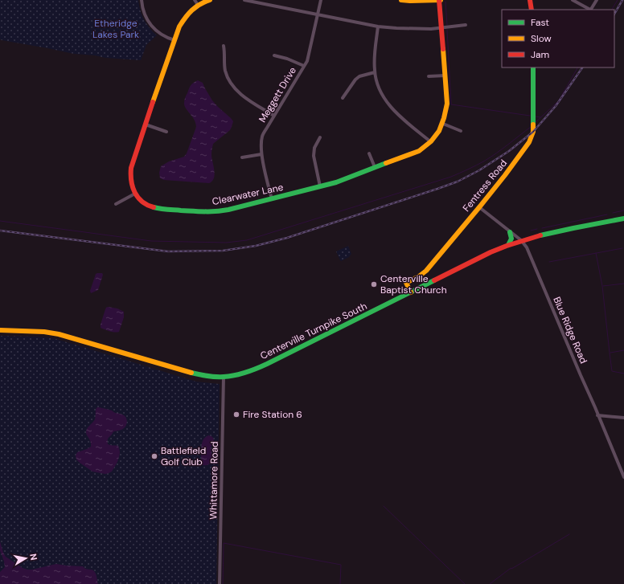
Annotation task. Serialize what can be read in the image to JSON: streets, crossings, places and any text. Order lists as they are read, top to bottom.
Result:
{
  "streets": {
    "street": [
      "Meggett Drive",
      "Fentress Road",
      "Clearwater Lane",
      "Blue Ridge Road",
      "Centerville Turnpike South",
      "Whittamore Road"
    ]
  },
  "crossings": [
    ["Meggett Drive", "Clearwater Lane"],
    ["Fentress Road", "Blue Ridge Road"],
    ["Fentress Road", "Centerville Turnpike South"],
    ["Blue Ridge Road", "Centerville Turnpike South"],
    ["Centerville Turnpike South", "Whittamore Road"]
  ],
  "parks": ["Etheridge Lakes Park"],
  "places": ["Centerville Baptist Church", "Fire Station 6", "Battlefield Golf Club"],
  "legend": ["Fast", "Slow", "Jam"],
  "north": "right"
}
